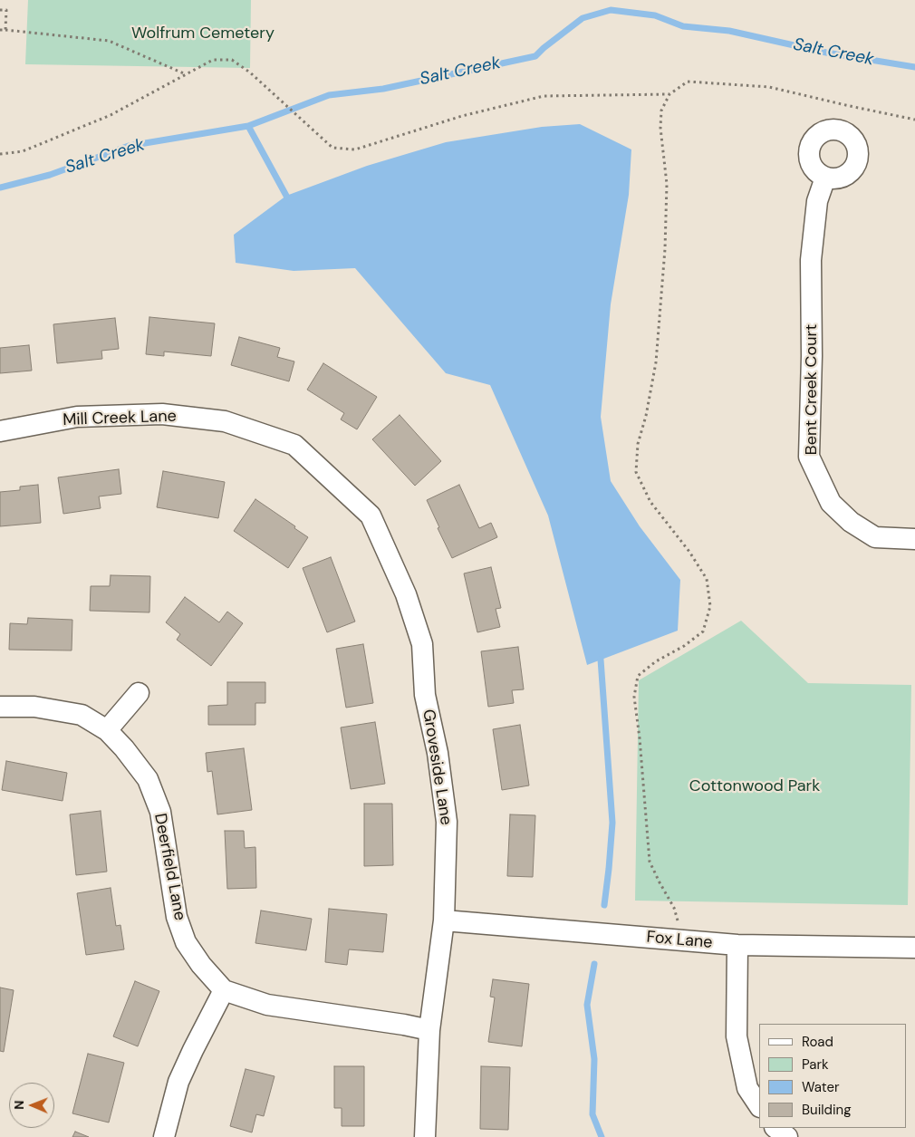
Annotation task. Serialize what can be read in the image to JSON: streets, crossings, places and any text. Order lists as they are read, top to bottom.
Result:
{
  "streets": {
    "street": [
      "Bent Creek Court",
      "Mill Creek Lane",
      "Groveside Lane",
      "Deerfield Lane",
      "Fox Lane"
    ]
  },
  "crossings": [
    ["Mill Creek Lane", "Groveside Lane"],
    ["Groveside Lane", "Deerfield Lane"],
    ["Groveside Lane", "Fox Lane"]
  ],
  "water": ["Salt Creek"],
  "parks": ["Wolfrum Cemetery", "Cottonwood Park"],
  "legend": [
    "Road",
    "Park",
    "Water",
    "Building"
  ],
  "north": "left"
}
